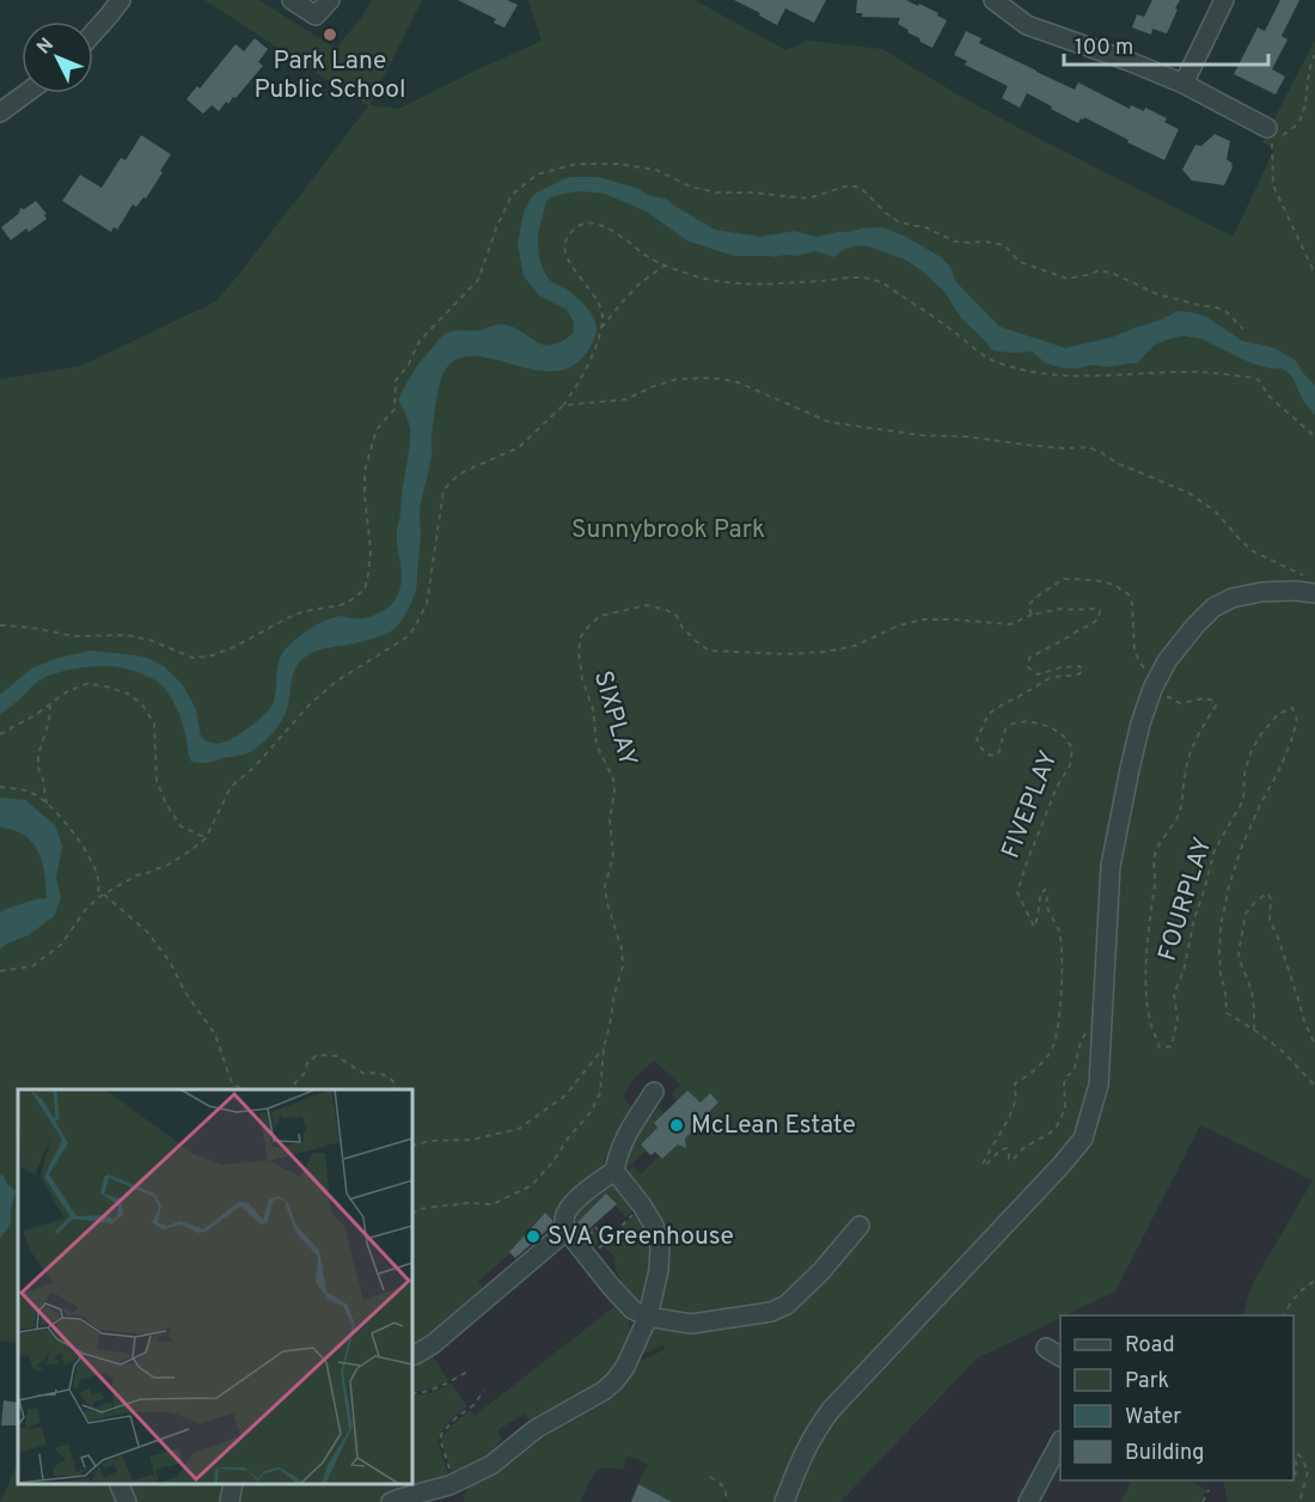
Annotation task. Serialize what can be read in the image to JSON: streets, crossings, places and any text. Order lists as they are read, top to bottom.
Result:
{
  "streets": {
    "path": ["SIXPLAY", "FIVEPLAY", "FOURPLAY"]
  },
  "crossings": [
    ["SIXPLAY", "FIVEPLAY"]
  ],
  "parks": ["Sunnybrook Park"],
  "places": ["Park Lane Public School", "McLean Estate", "SVA Greenhouse"],
  "legend": [
    "Road",
    "Park",
    "Water",
    "Building"
  ],
  "scale_bar": "100 m",
  "north": "top left"
}
